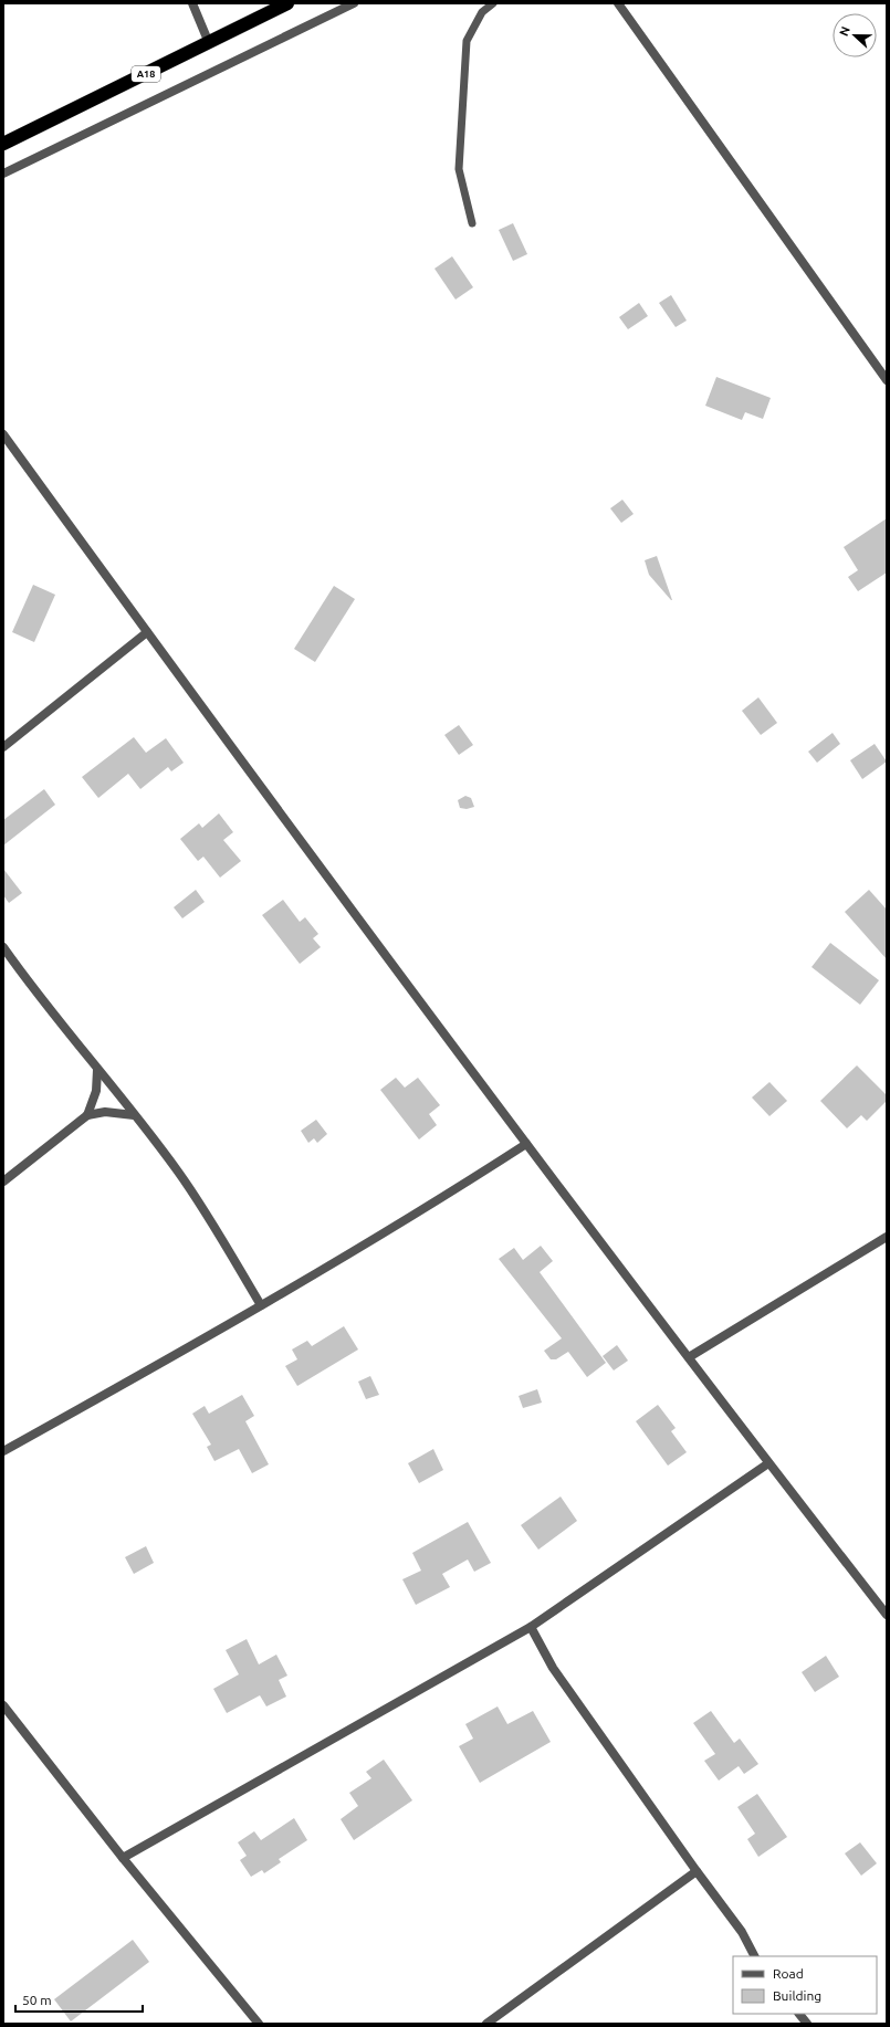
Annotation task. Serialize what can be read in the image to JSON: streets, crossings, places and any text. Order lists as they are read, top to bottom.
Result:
{
  "streets": {
    "highway": ["A18"]
  },
  "legend": ["Road", "Building"],
  "scale_bar": "50 m",
  "north": "left"
}
